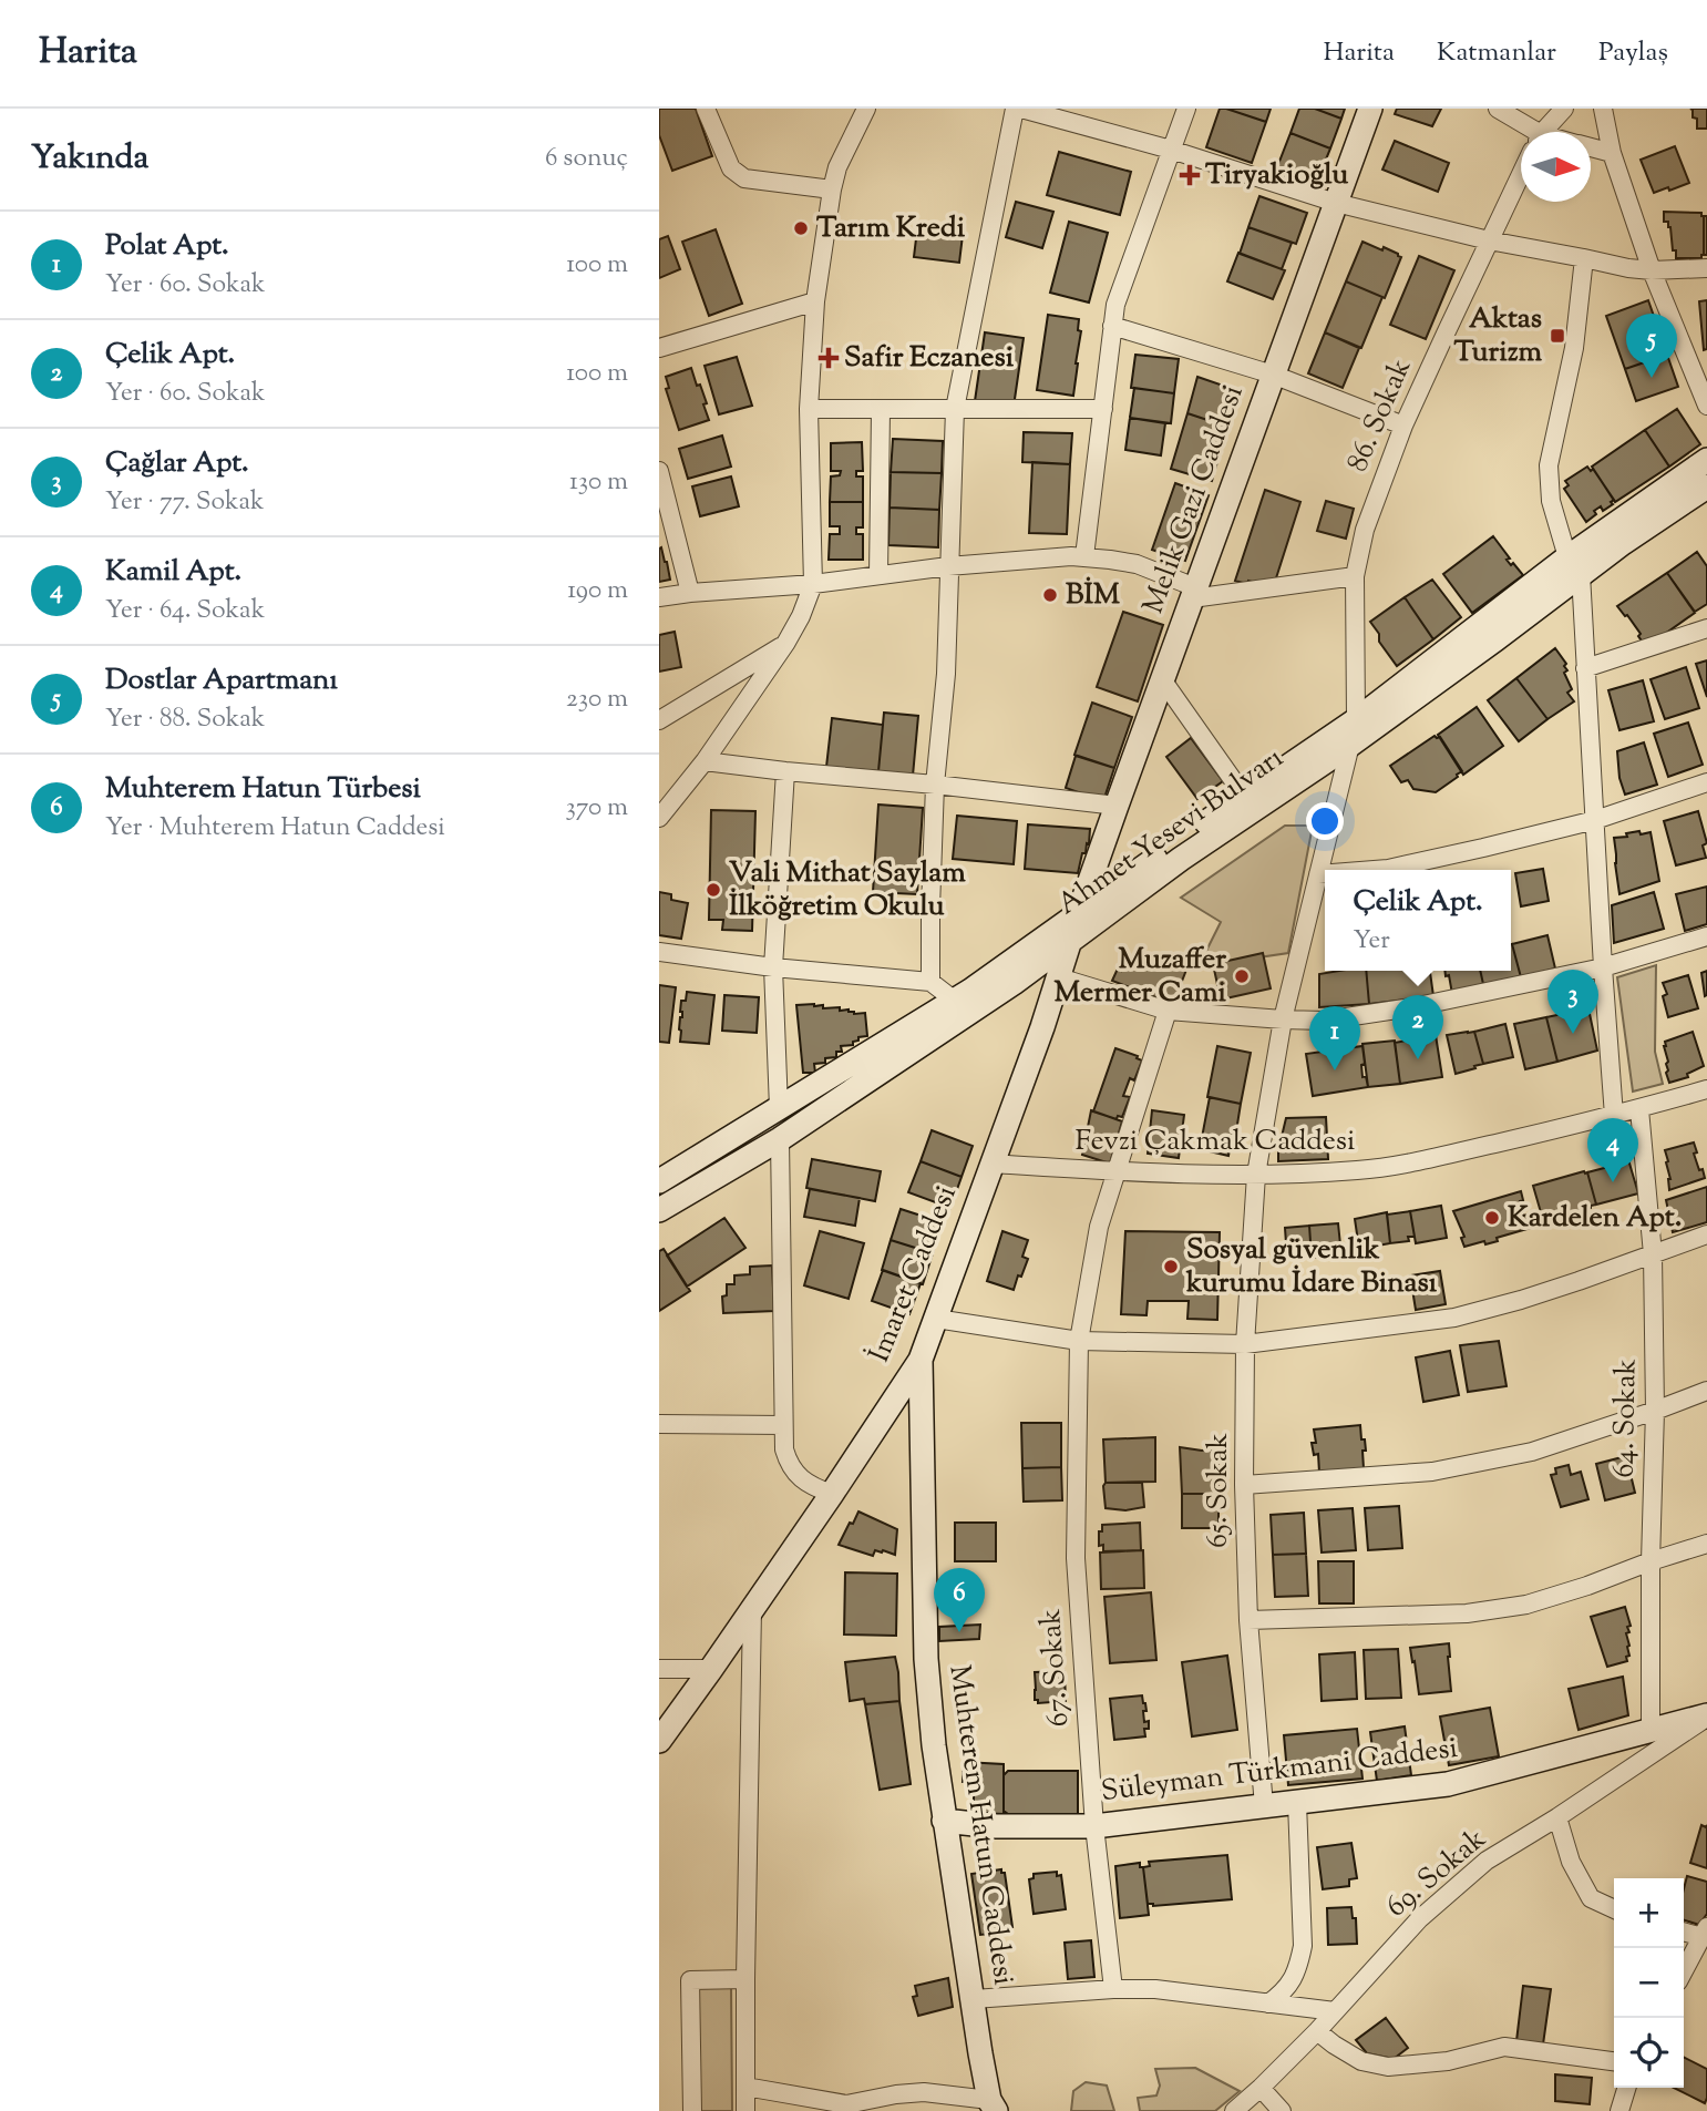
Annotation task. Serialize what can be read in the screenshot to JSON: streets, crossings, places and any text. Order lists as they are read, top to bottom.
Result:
{
  "streets": {
    "street": [
      "86. Sokak",
      "Melik Gazi Caddesi",
      "Ahmet Yesevi Bulvarı",
      "Fevzi Çakmak Caddesi",
      "İmaret Caddesi",
      "64. Sokak",
      "65. Sokak",
      "67. Sokak",
      "Süleyman Türkmani Caddesi",
      "Muhterem Hatun Caddesi",
      "69. Sokak"
    ]
  },
  "crossings": [
    ["86. Sokak", "Ahmet Yesevi Bulvarı"],
    ["Melik Gazi Caddesi", "Ahmet Yesevi Bulvarı"],
    ["Melik Gazi Caddesi", "İmaret Caddesi"],
    ["Ahmet Yesevi Bulvarı", "İmaret Caddesi"],
    ["Ahmet Yesevi Bulvarı", "65. Sokak"],
    ["Fevzi Çakmak Caddesi", "İmaret Caddesi"],
    ["Fevzi Çakmak Caddesi", "64. Sokak"],
    ["Fevzi Çakmak Caddesi", "65. Sokak"],
    ["Fevzi Çakmak Caddesi", "67. Sokak"],
    ["İmaret Caddesi", "Muhterem Hatun Caddesi"],
    ["64. Sokak", "Süleyman Türkmani Caddesi"],
    ["65. Sokak", "Süleyman Türkmani Caddesi"],
    ["67. Sokak", "Süleyman Türkmani Caddesi"],
    ["Süleyman Türkmani Caddesi", "Muhterem Hatun Caddesi"],
    ["Süleyman Türkmani Caddesi", "69. Sokak"]
  ],
  "places": {
    "health": ["Tiryakioğlu", "Safir Eczanesi"],
    "other": [
      "Tarım Kredi",
      "BİM",
      "Vali Mithat Saylam İlköğretim Okulu",
      "Muzaffer Mermer Cami",
      "Kardelen Apt.",
      "Sosyal güvenlik kurumu İdare Binası"
    ],
    "transit": ["Aktas Turizm"]
  },
  "north": "right",
  "page": {
    "header": "Harita",
    "nav": ["Harita", "Katmanlar", "Paylaş"],
    "heading": ["Yakında", "6 sonuç"],
    "list": [
      {
        "mark": "1",
        "name": "Polat Apt.",
        "note": "Yer · 60. Sokak",
        "value": "100 m"
      },
      {
        "mark": "2",
        "name": "Çelik Apt.",
        "note": "Yer · 60. Sokak",
        "value": "100 m"
      },
      {
        "mark": "3",
        "name": "Çağlar Apt.",
        "note": "Yer · 77. Sokak",
        "value": "130 m"
      },
      {
        "mark": "4",
        "name": "Kamil Apt.",
        "note": "Yer · 64. Sokak",
        "value": "190 m"
      },
      {
        "mark": "5",
        "name": "Dostlar Apartmanı",
        "note": "Yer · 88. Sokak",
        "value": "230 m"
      },
      {
        "mark": "6",
        "name": "Muhterem Hatun Türbesi",
        "note": "Yer · Muhterem Hatun Caddesi",
        "value": "370 m"
      }
    ],
    "pins": [
      "5",
      "3",
      "2",
      "1",
      "4",
      "6"
    ],
    "popup": ["Çelik Apt.", "Yer"],
    "map_buttons": ["+", "−"]
  }
}
